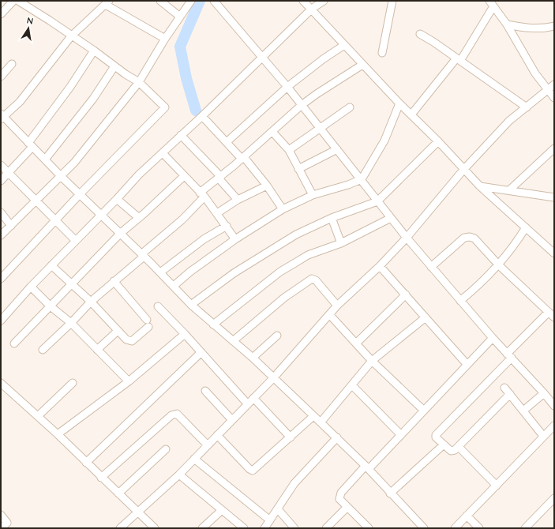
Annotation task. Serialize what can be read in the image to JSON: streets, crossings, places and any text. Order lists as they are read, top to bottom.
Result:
{
  "north": "top"
}
